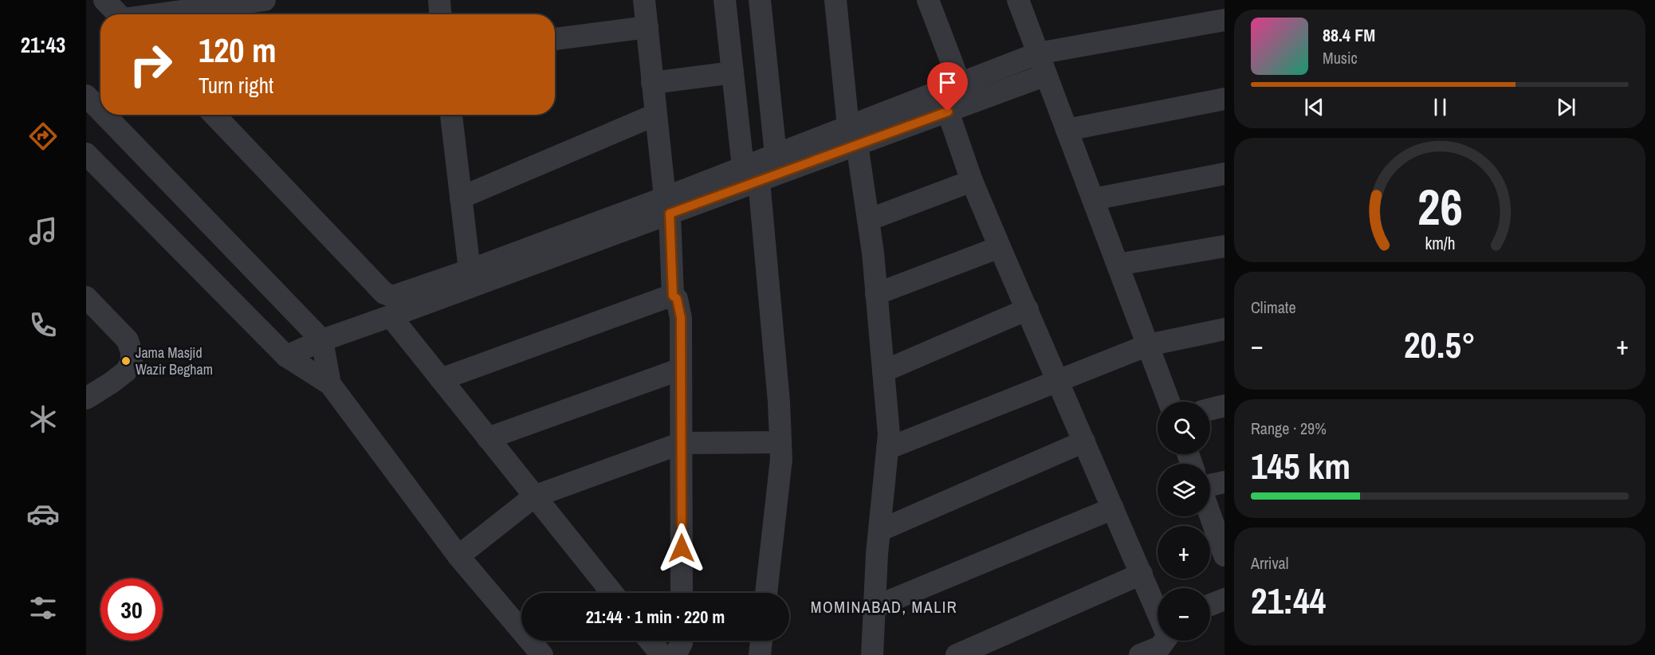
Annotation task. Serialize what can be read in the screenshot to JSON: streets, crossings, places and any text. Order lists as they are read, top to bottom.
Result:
{
  "districts": ["MOMINABAD, MALIR"],
  "places": ["Jama Masjid Wazir Begham"],
  "page": {
    "tabs": "21:43",
    "turn": ["120 m", "Turn right"],
    "song": ["88.4 FM", "Music"],
    "tile": [
      "Climate",
      ["Range · 29%", "145 km"],
      ["Arrival", "21:44"]
    ],
    "heat": ["−", "20.5°", "+"],
    "map_buttons": ["+", "−"],
    "limit": "30",
    "trip": "21:44 · 1 min · 220 m",
    "gauge": ["26", "km/h"]
  }
}
